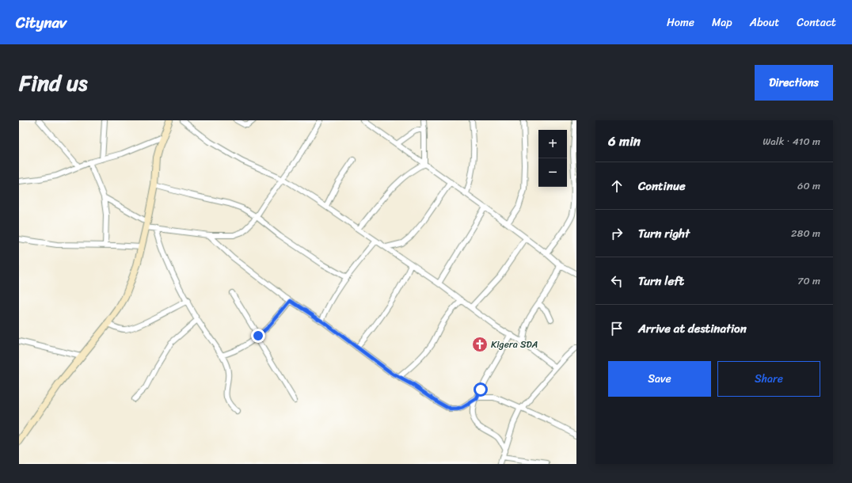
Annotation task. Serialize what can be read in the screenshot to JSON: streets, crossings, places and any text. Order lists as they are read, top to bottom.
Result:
{
  "places": {
    "church": ["Kigera SDA"]
  },
  "page": {
    "header": "Citynav",
    "nav": [
      "Home",
      "Map",
      "About",
      "Contact"
    ],
    "title": "Find us",
    "buttons": [
      "Directions",
      ["Save", "Share"]
    ],
    "heading": ["6 min", "Walk · 410 m"],
    "map_buttons": ["+", "−"],
    "list": [
      ["Continue", "60 m"],
      ["Turn right", "280 m"],
      ["Turn left", "70 m"],
      "Arrive at destination"
    ]
  }
}
